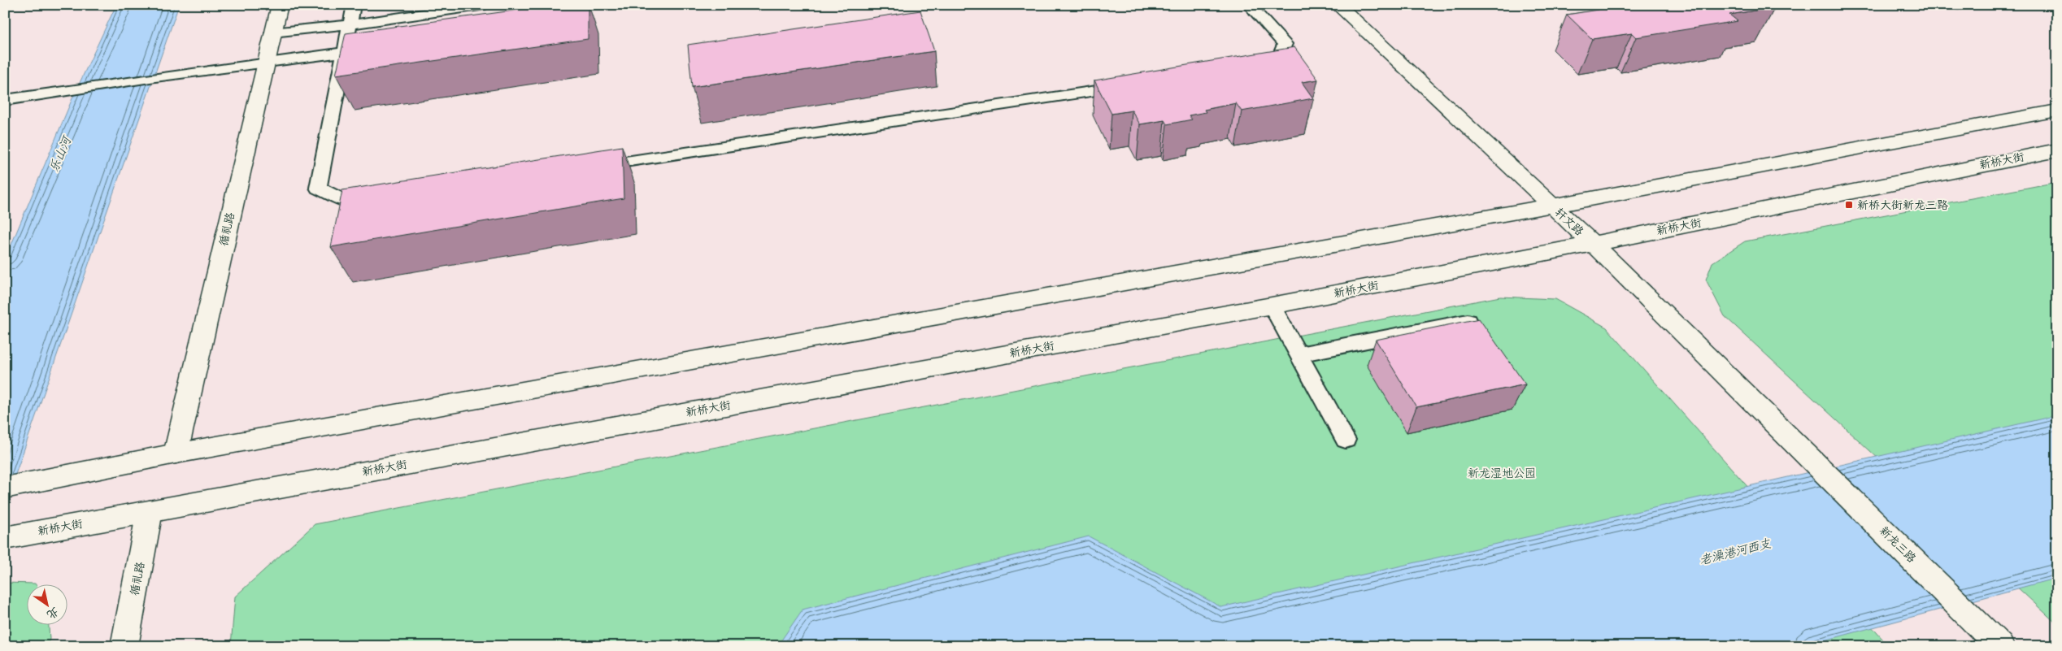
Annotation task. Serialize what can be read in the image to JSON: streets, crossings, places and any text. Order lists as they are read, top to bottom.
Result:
{
  "streets": {
    "street": [
      "新桥大街",
      "轩文路",
      "循礼路",
      "新龙三路"
    ]
  },
  "crossings": [
    ["新桥大街", "轩文路"],
    ["新桥大街", "循礼路"],
    ["轩文路", "新龙三路"]
  ],
  "water": ["乐山河", "老澡港河西支"],
  "parks": ["新龙湿地公园"],
  "places": {
    "transit": ["新桥大街新龙三路"]
  },
  "north": "bottom right"
}
